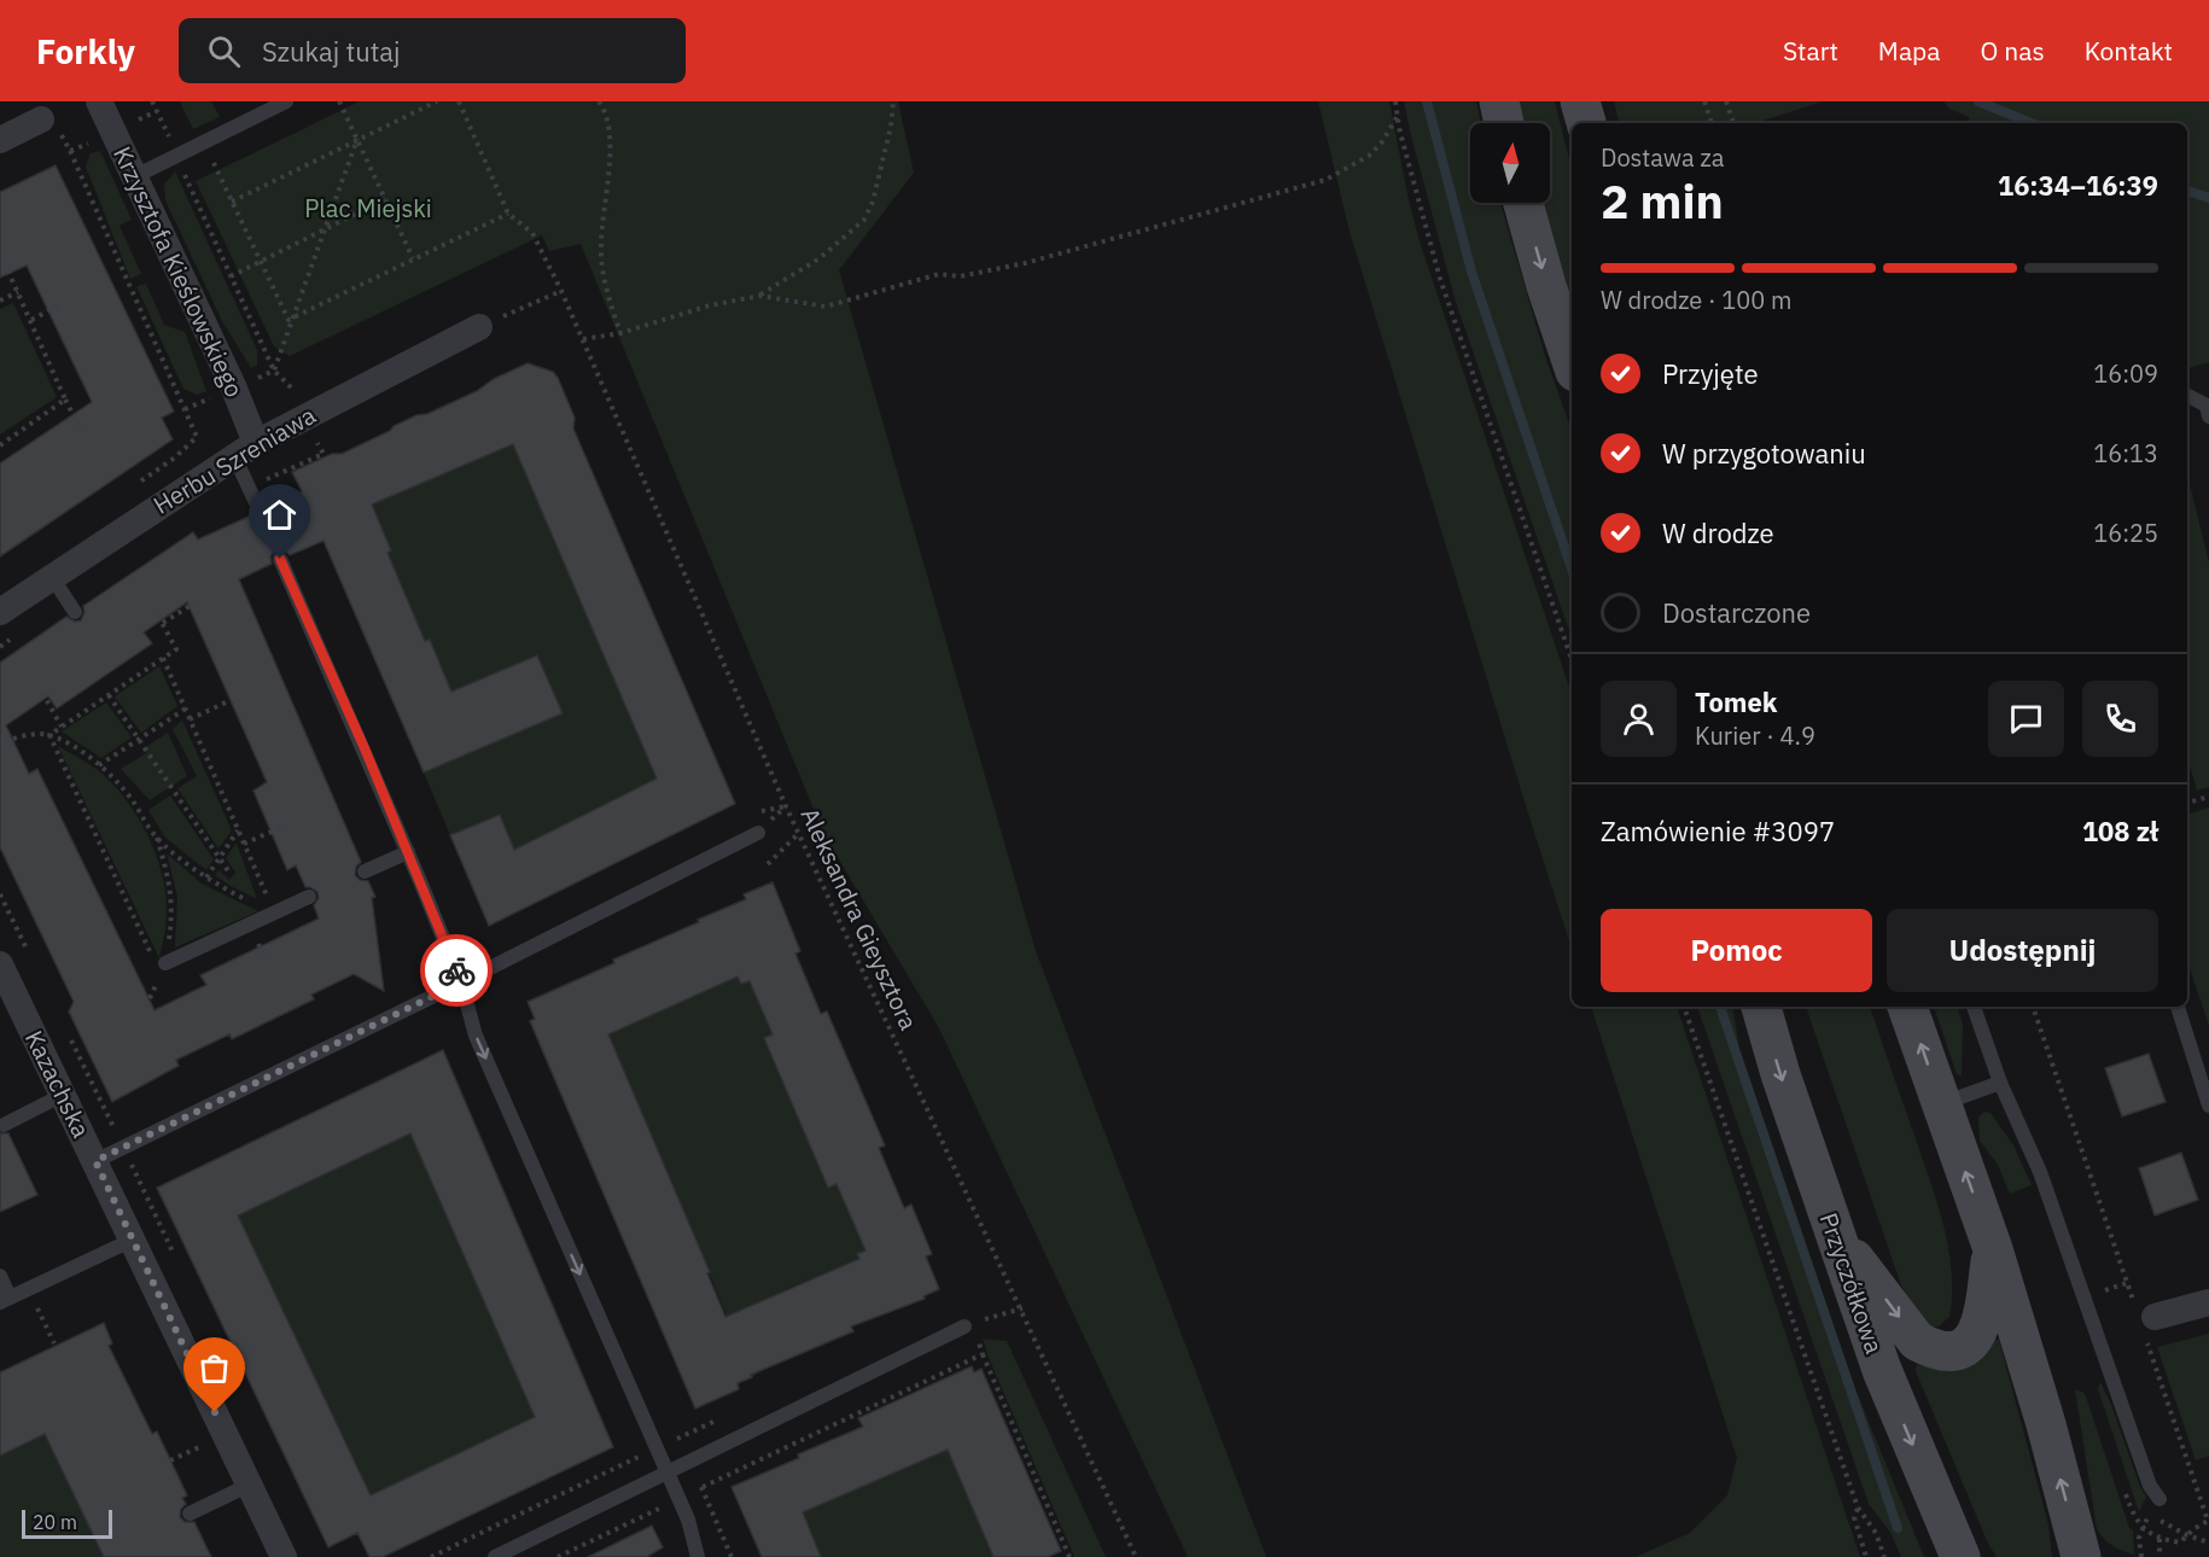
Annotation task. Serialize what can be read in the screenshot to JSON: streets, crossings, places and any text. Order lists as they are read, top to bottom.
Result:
{
  "streets": {
    "main road": ["Przyczółkowa"],
    "street": ["Krzysztofa Kieślowskiego", "Herbu Szreniawa", "Kazachska"],
    "path": ["Aleksandra Gieysztora"]
  },
  "crossings": [
    ["Krzysztofa Kieślowskiego", "Herbu Szreniawa"]
  ],
  "parks": ["Plac Miejski"],
  "scale_bar": "20 m",
  "north": "top",
  "page": {
    "header": "Forkly",
    "search": "Szukaj tutaj",
    "nav": [
      "Start",
      "Mapa",
      "O nas",
      "Kontakt"
    ],
    "heading": ["2 min", "Dostawa za", "16:34–16:39"],
    "panel": [
      "Tomek",
      "Kurier · 4.9",
      "Zamówienie #3097",
      "108 zł"
    ],
    "bar": "W drodze · 100 m",
    "list": [
      ["Przyjęte", "16:09"],
      ["W przygotowaniu", "16:13"],
      ["W drodze", "16:25"],
      "Dostarczone"
    ],
    "buttons": ["Pomoc", "Udostępnij"],
    "scale": "20 m"
  }
}
